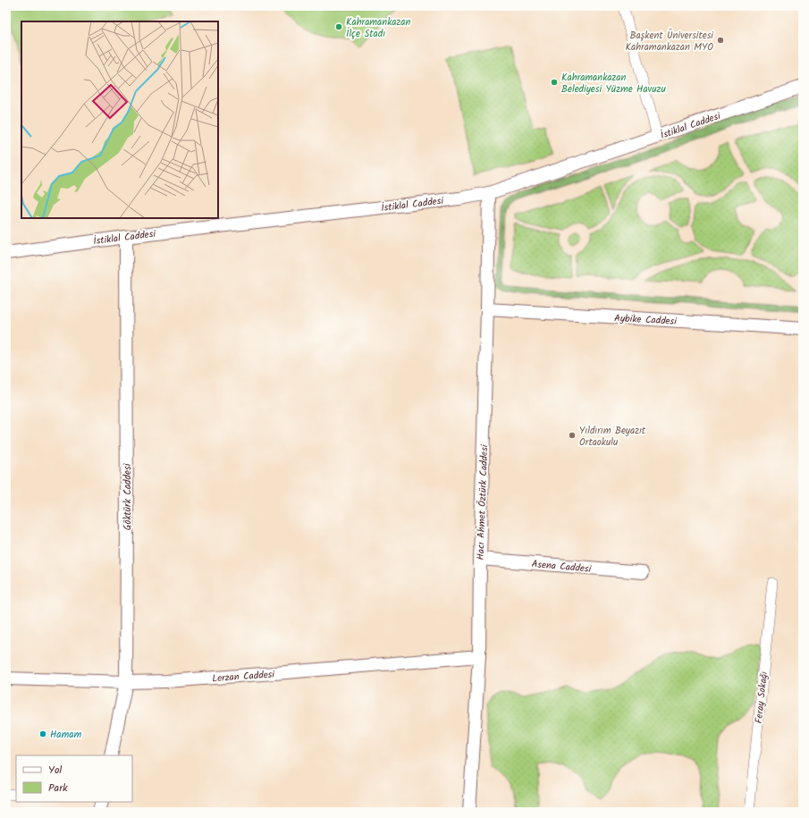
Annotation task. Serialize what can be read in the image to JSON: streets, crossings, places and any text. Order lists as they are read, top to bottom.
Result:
{
  "streets": {
    "street": [
      "İstiklal Caddesi",
      "Aybike Caddesi",
      "Göktürk Caddesi",
      "Hacı Ahmet Öztürk Caddesi",
      "Asena Caddesi",
      "Lerzan Caddesi",
      "Feray Sokağı"
    ]
  },
  "crossings": [
    ["İstiklal Caddesi", "Göktürk Caddesi"],
    ["İstiklal Caddesi", "Hacı Ahmet Öztürk Caddesi"],
    ["Aybike Caddesi", "Hacı Ahmet Öztürk Caddesi"],
    ["Göktürk Caddesi", "Lerzan Caddesi"],
    ["Hacı Ahmet Öztürk Caddesi", "Asena Caddesi"],
    ["Hacı Ahmet Öztürk Caddesi", "Lerzan Caddesi"]
  ],
  "places": [
    "Kahramankazan İlçe Stadı",
    "Başkent Üniversitesi Kahramankazan MYO",
    "Kahramankazan Belediyesi Yüzme Havuzu",
    "Yıldırım Beyazıt Ortaokulu",
    "Hamam"
  ],
  "legend": ["Yol", "Park"]
}
